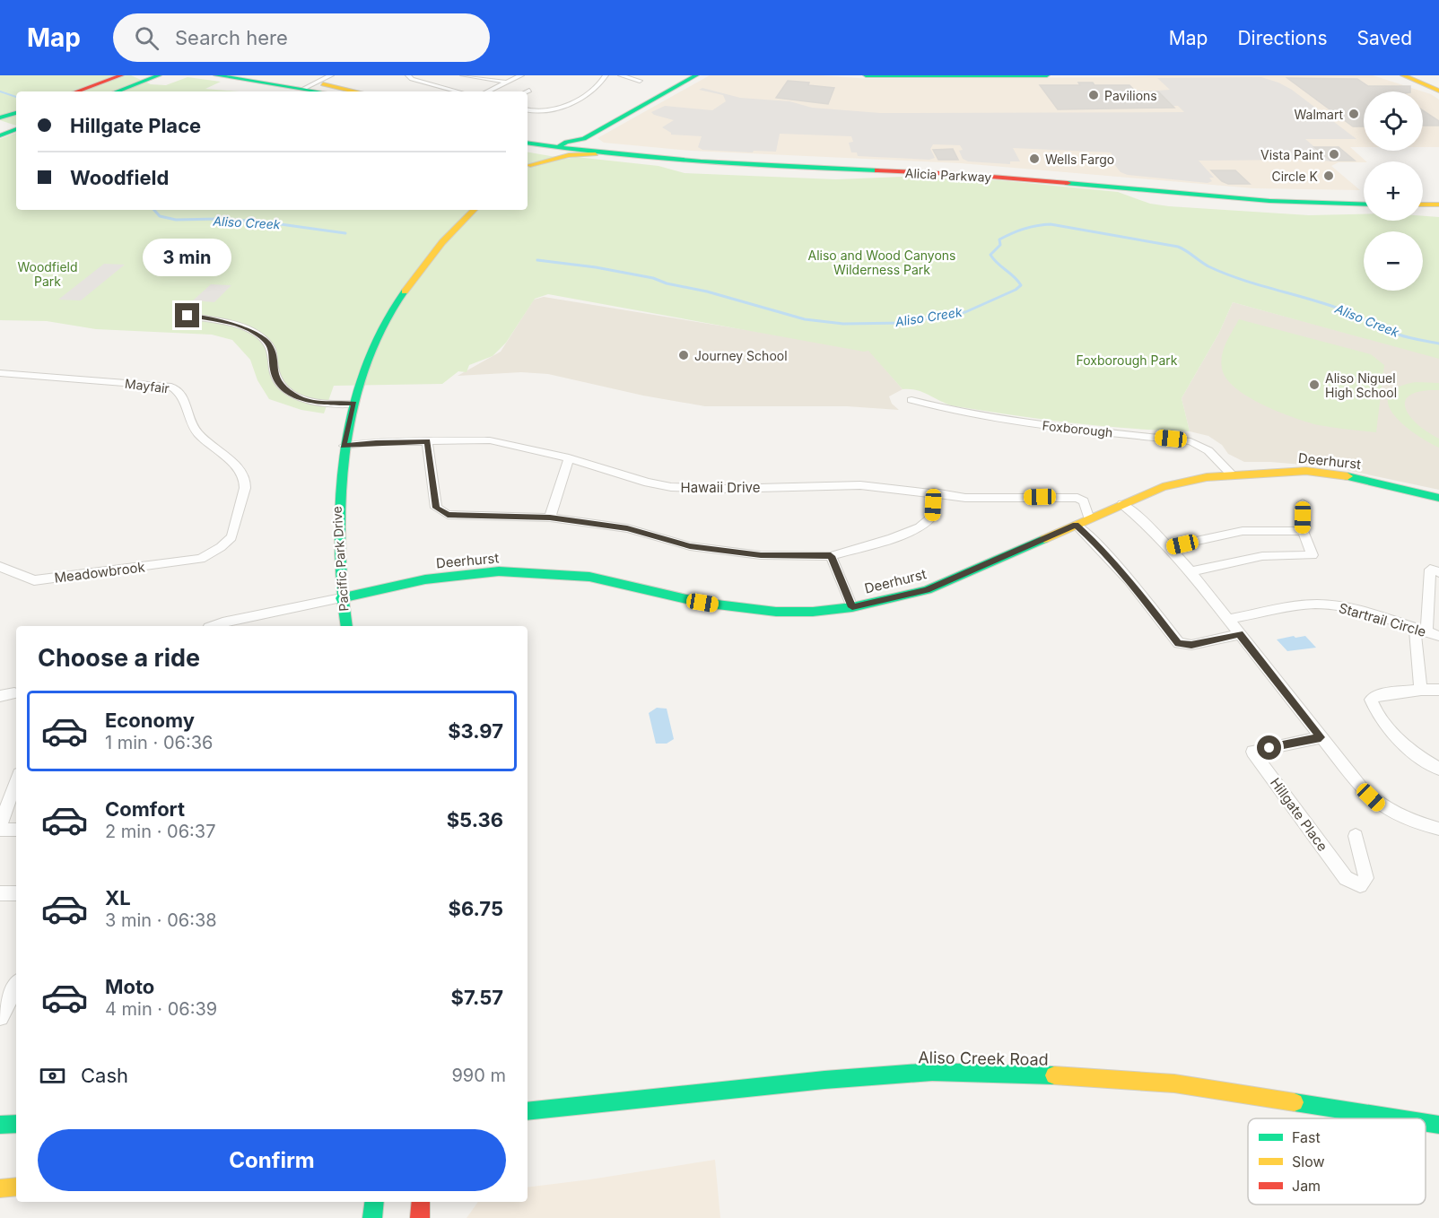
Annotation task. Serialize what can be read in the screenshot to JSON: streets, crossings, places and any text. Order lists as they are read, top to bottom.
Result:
{
  "streets": {
    "main road": [
      "Alicia Parkway",
      "Deerhurst",
      "Pacific Park Drive",
      "Aliso Creek Road"
    ],
    "street": [
      "Mayfair",
      "Foxborough",
      "Hawaii Drive",
      "Meadowbrook",
      "Startrail Circle",
      "Hillgate Place"
    ]
  },
  "crossings": [
    ["Mayfair", "Meadowbrook"],
    ["Foxborough", "Deerhurst"],
    ["Deerhurst", "Hawaii Drive"],
    ["Deerhurst", "Pacific Park Drive"],
    ["Hawaii Drive", "Pacific Park Drive"]
  ],
  "water": ["Aliso Creek"],
  "parks": ["Aliso and Wood Canyons Wilderness Park", "Woodfield Park", "Foxborough Park"],
  "places": [
    "Pavilions",
    "Walmart",
    "Vista Paint",
    "Wells Fargo",
    "Circle K",
    "Journey School",
    "Aliso Niguel High School"
  ],
  "legend": ["Fast", "Slow", "Jam"],
  "page": {
    "header": "Map",
    "search": "Search here",
    "nav": ["Map", "Directions", "Saved"],
    "map_buttons": ["+", "−"],
    "banner": ["Hillgate Place", "Woodfield"],
    "bubble": "3 min",
    "heading": "Choose a ride",
    "list": [
      {
        "name": "Economy",
        "note": "1 min · 06:36",
        "value": "$3.97"
      },
      {
        "name": "Comfort",
        "note": "2 min · 06:37",
        "value": "$5.36"
      },
      {
        "name": "XL",
        "note": "3 min · 06:38",
        "value": "$6.75"
      },
      {
        "name": "Moto",
        "note": "4 min · 06:39",
        "value": "$7.57"
      }
    ],
    "pay": ["Cash", "990 m"],
    "buttons": "Confirm"
  }
}
